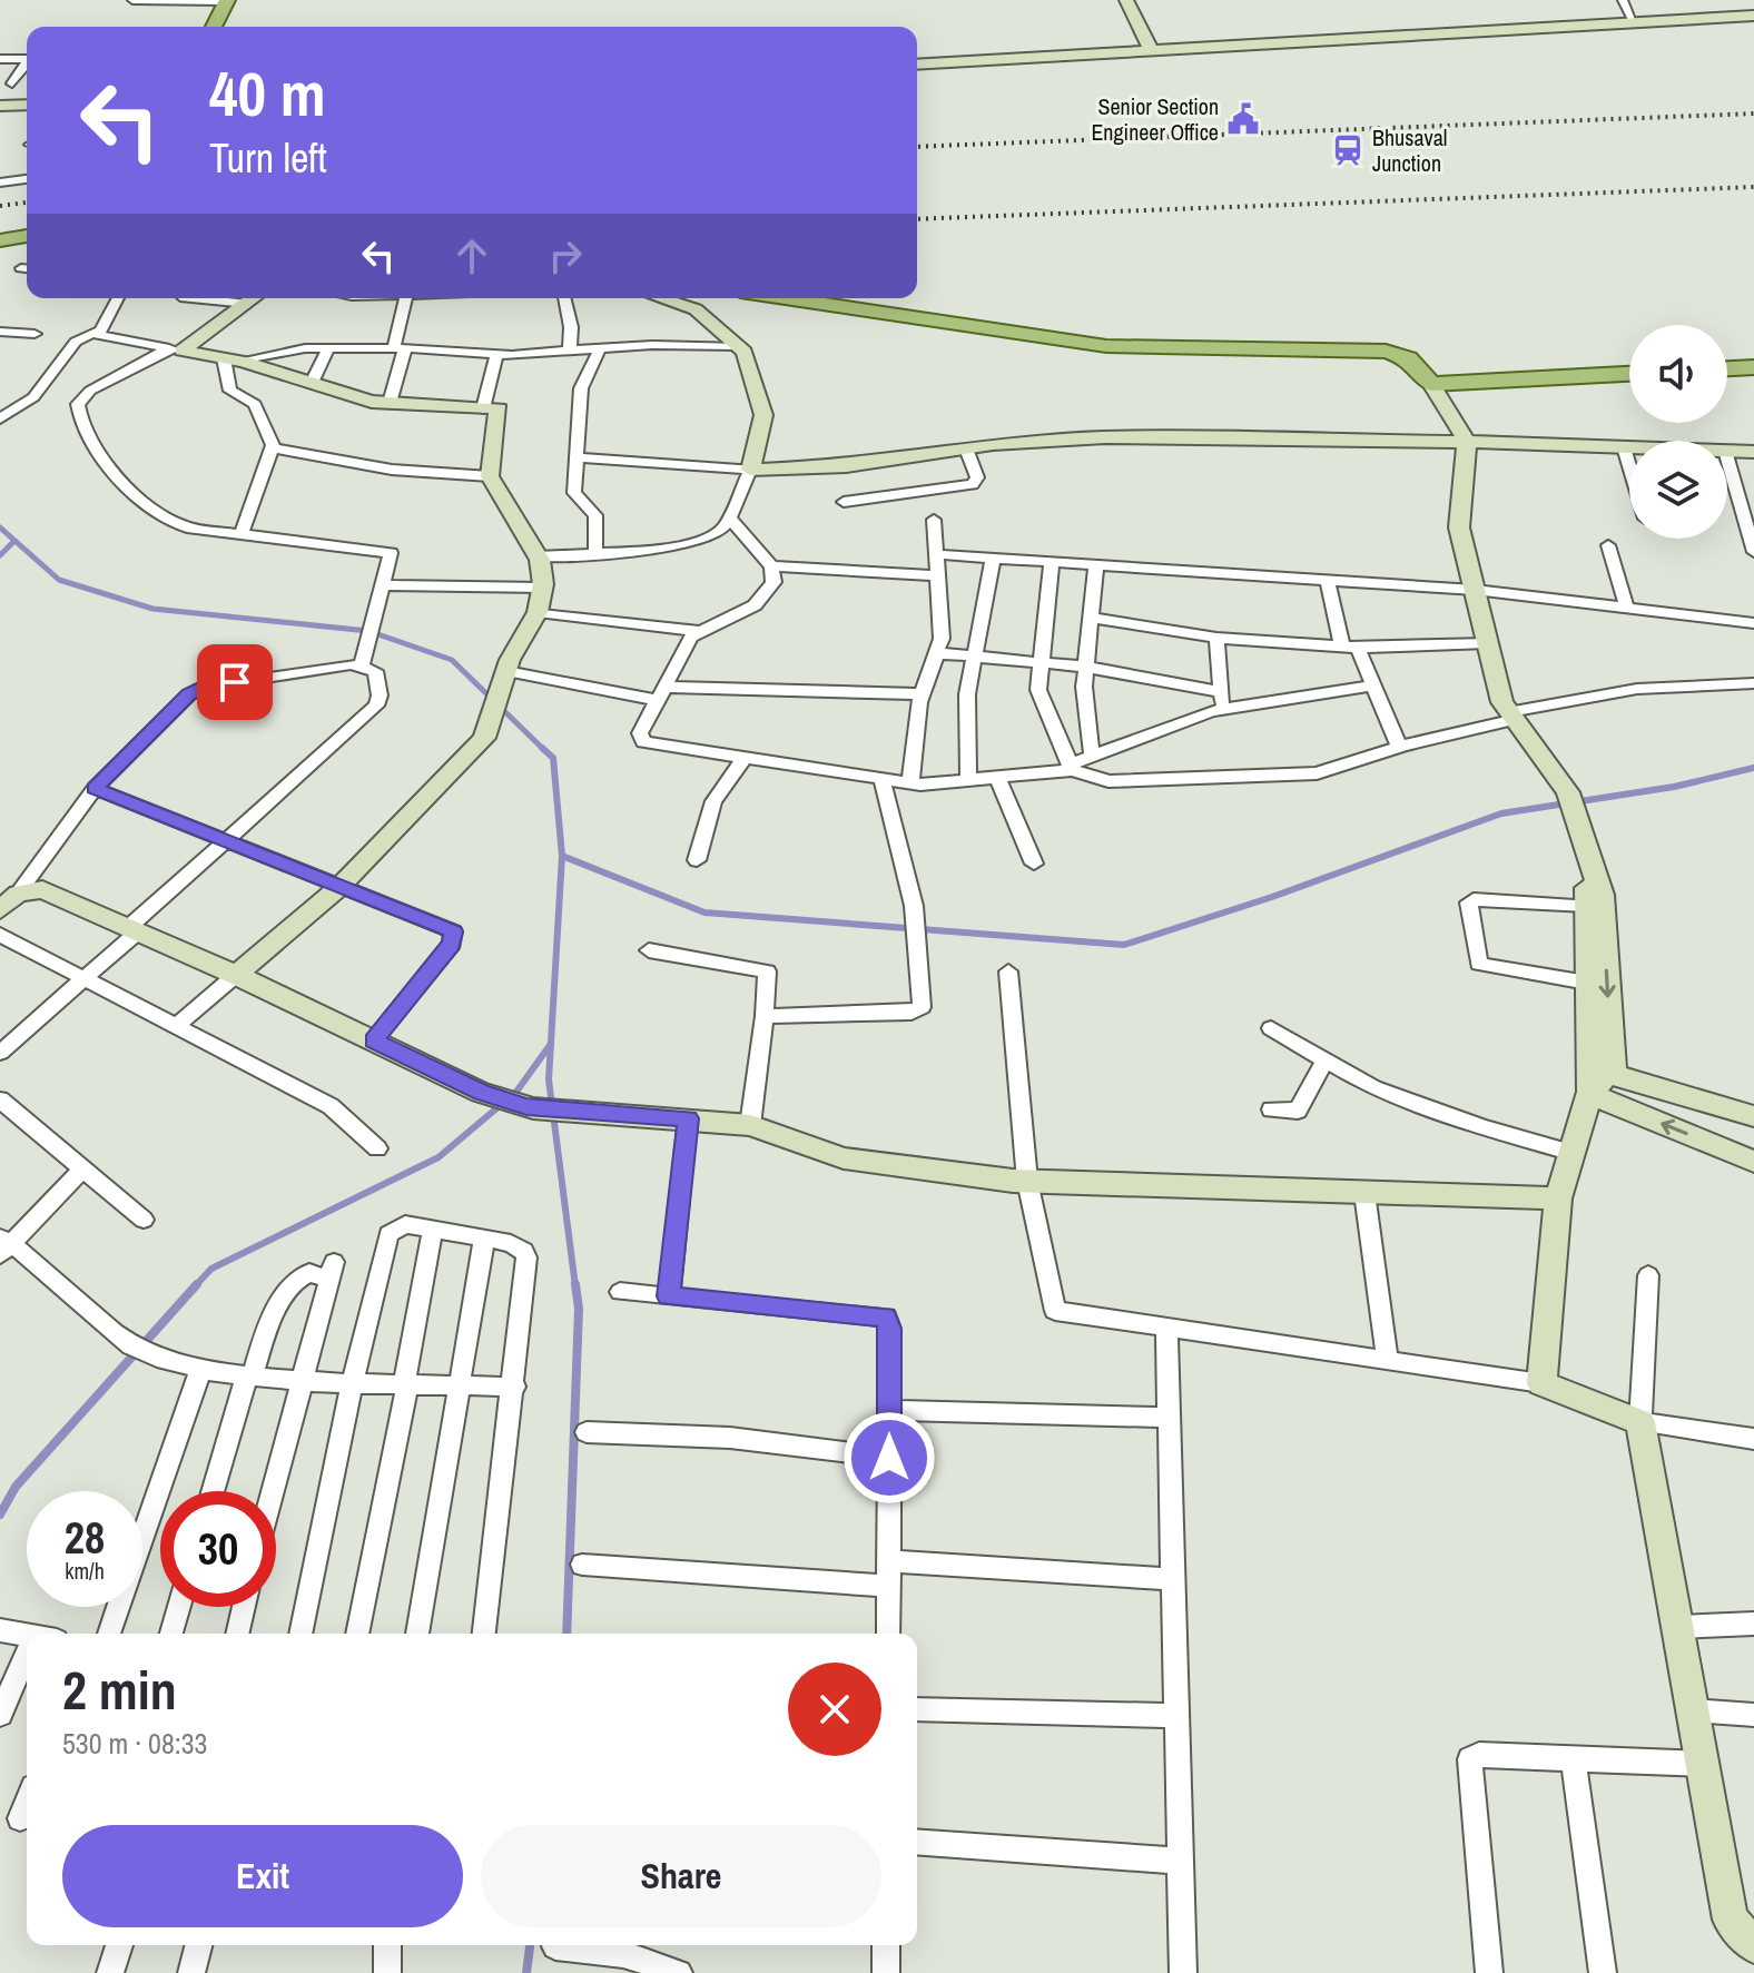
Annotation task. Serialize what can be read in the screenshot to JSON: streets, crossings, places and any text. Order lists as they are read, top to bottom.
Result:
{
  "places": {
    "public building": ["Senior Section Engineer Office"],
    "station": ["Bhusaval Junction"]
  },
  "page": {
    "turn": ["40 m", "Turn left"],
    "speed": "28 km/h",
    "limit": "30",
    "heading": ["2 min", "530 m · 08:33"],
    "buttons": ["Exit", "Share"]
  }
}
